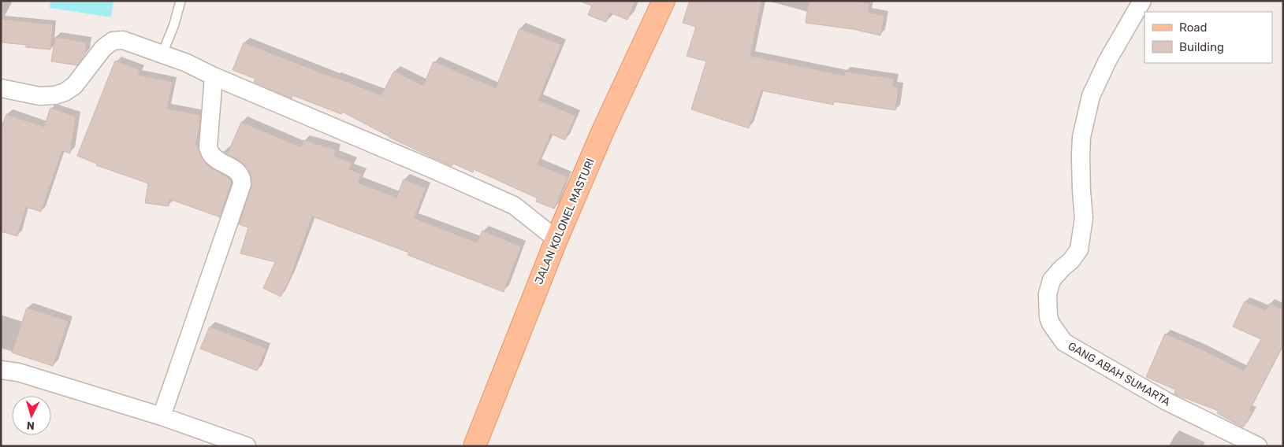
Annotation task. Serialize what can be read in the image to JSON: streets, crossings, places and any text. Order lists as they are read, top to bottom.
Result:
{
  "streets": {
    "main road": ["JALAN KOLONEL MASTURI"],
    "street": ["GANG ABAH SUMARTA"]
  },
  "legend": ["Road", "Building"],
  "north": "bottom"
}
